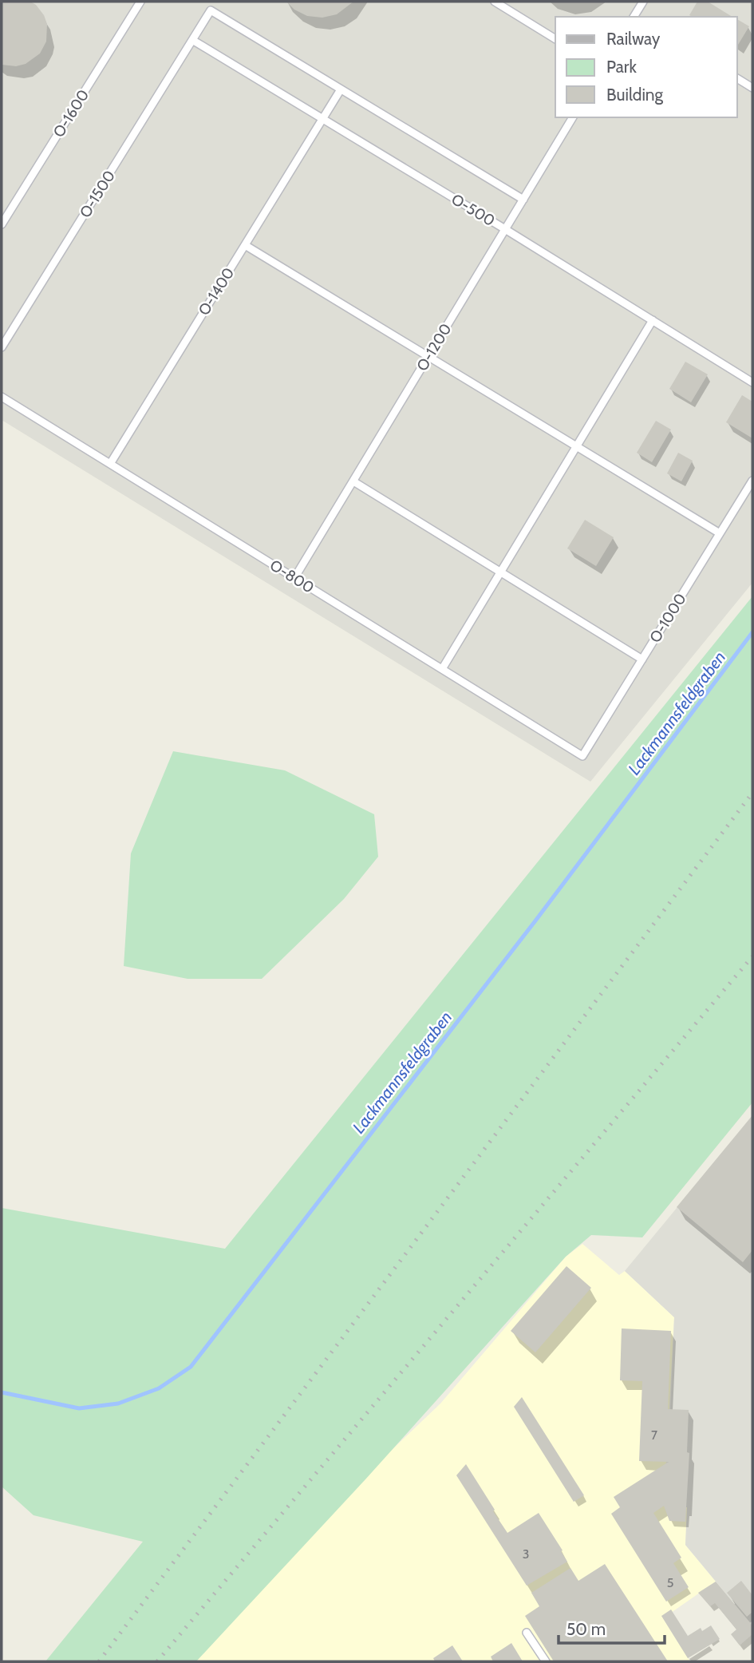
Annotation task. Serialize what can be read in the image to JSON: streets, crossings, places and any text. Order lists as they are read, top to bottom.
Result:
{
  "streets": {
    "lane": [
      "O-1600",
      "O-1500",
      "O-500",
      "O-1400",
      "O-1200",
      "O-800",
      "O-1000"
    ]
  },
  "crossings": [
    ["O-1500", "O-500"],
    ["O-1500", "O-1400"],
    ["O-500", "O-1400"],
    ["O-500", "O-1200"],
    ["O-1400", "O-800"],
    ["O-1200", "O-800"],
    ["O-800", "O-1000"]
  ],
  "water": ["Lackmannsfeldgraben"],
  "house_numbers": ["7", "3", "5"],
  "legend": ["Railway", "Park", "Building"],
  "scale_bar": "50 m"
}
